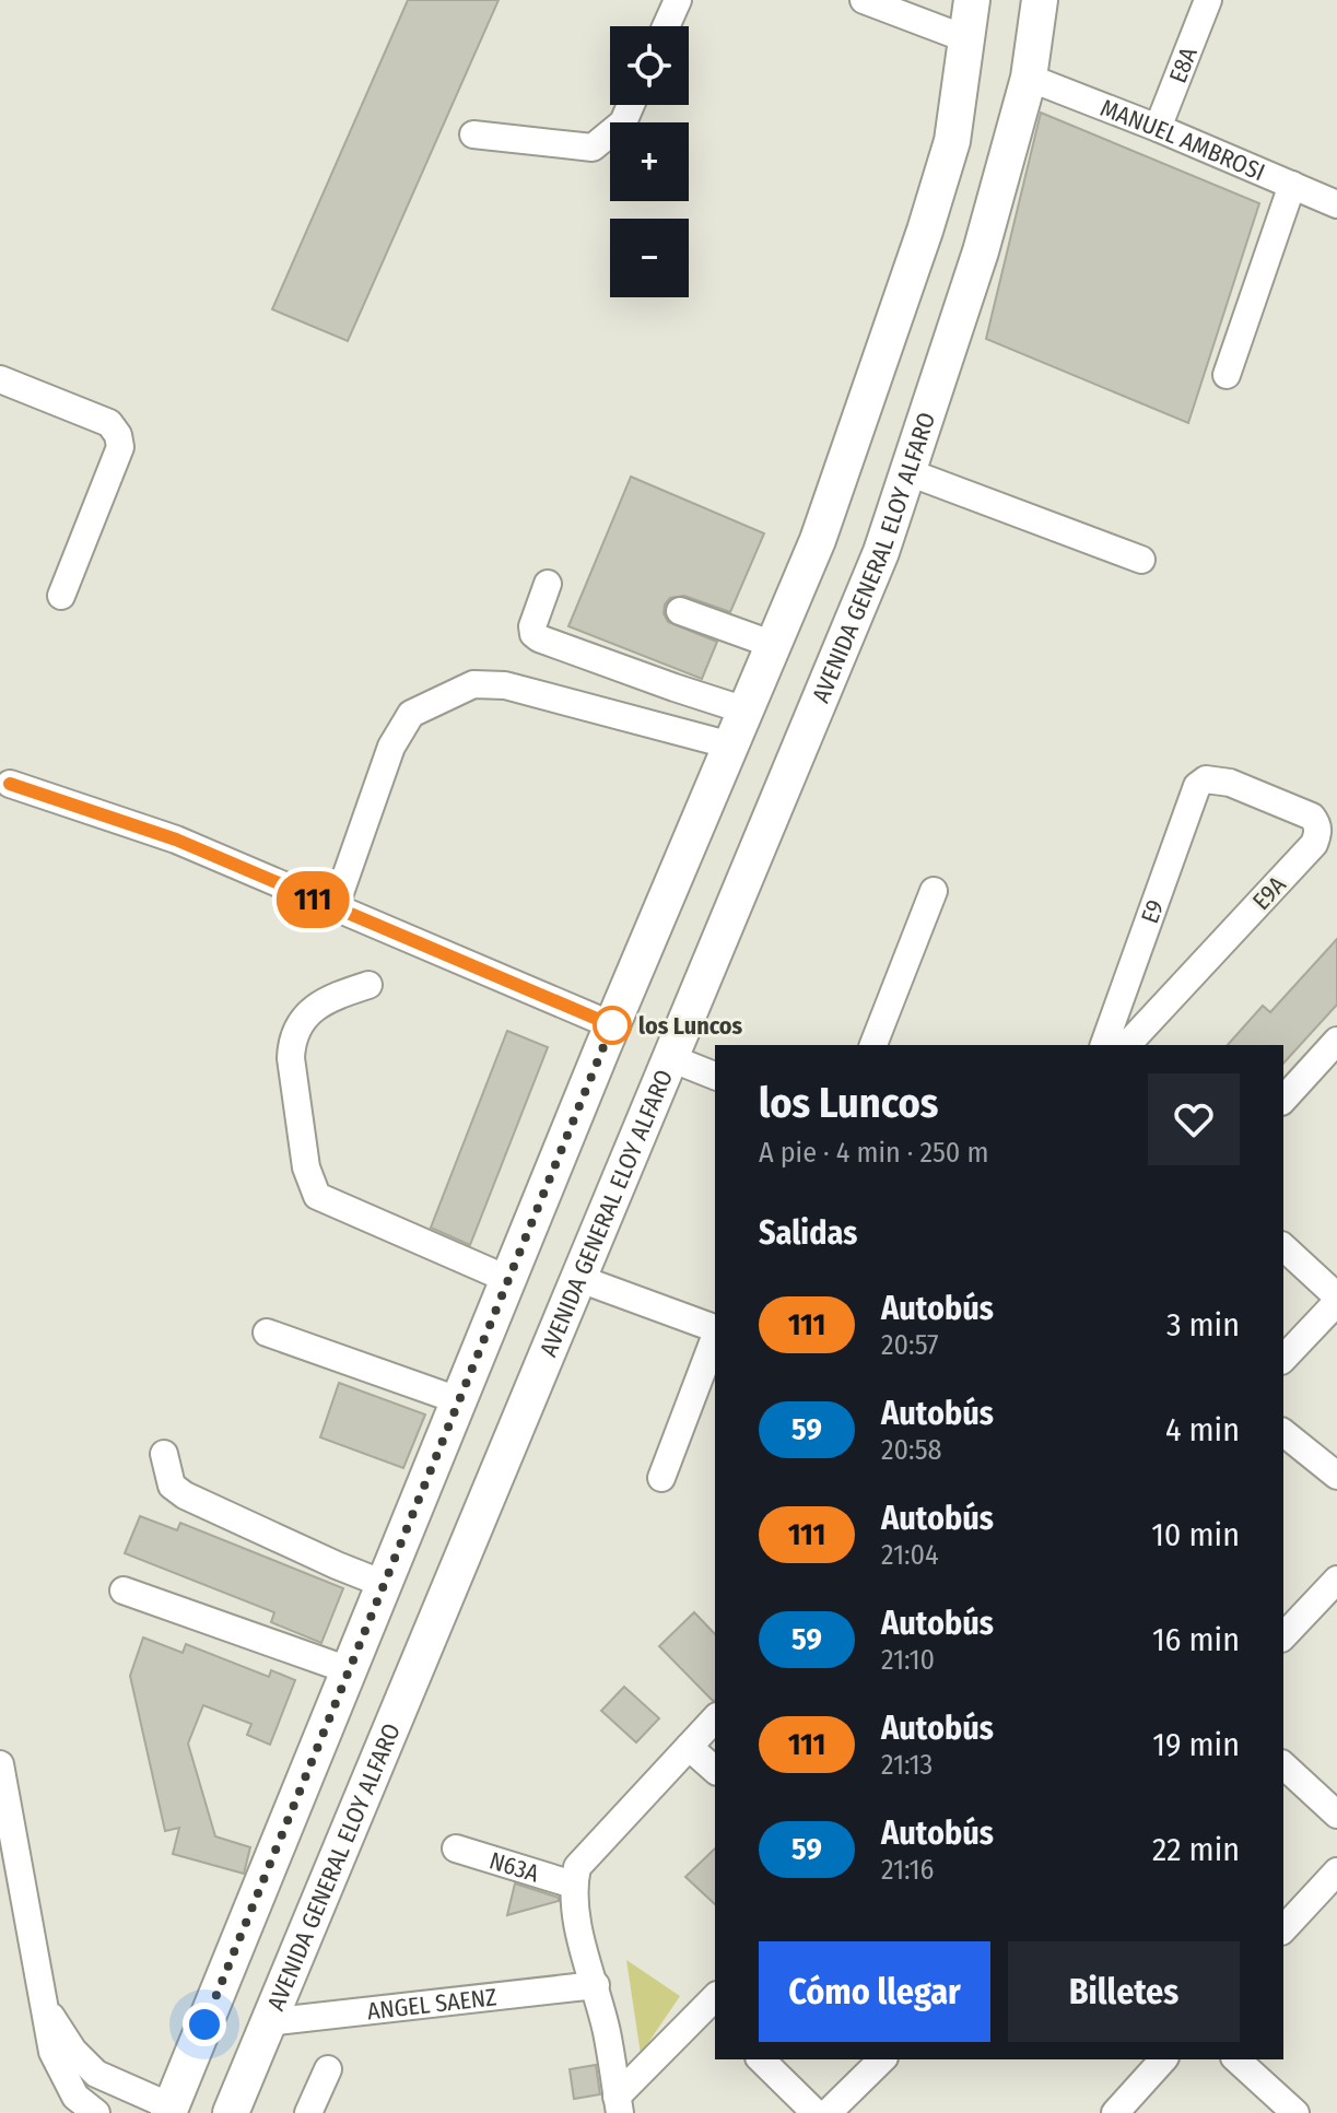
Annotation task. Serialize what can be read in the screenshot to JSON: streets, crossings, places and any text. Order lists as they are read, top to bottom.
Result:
{
  "streets": {
    "main road": ["AVENIDA GENERAL ELOY ALFARO"],
    "street": [
      "E8A",
      "MANUEL AMBROSI",
      "E9A",
      "E9",
      "N63A",
      "ANGEL SAENZ"
    ]
  },
  "crossings": [
    ["E8A", "MANUEL AMBROSI"],
    ["MANUEL AMBROSI", "AVENIDA GENERAL ELOY ALFARO"],
    ["AVENIDA GENERAL ELOY ALFARO", "ANGEL SAENZ"],
    ["E9A", "E9"]
  ],
  "places": ["los Luncos"],
  "lines": ["bus line 111"],
  "page": {
    "on_map": "111",
    "map_buttons": ["+", "−"],
    "heading": [
      ["los Luncos", "A pie · 4 min · 250 m"],
      "Salidas"
    ],
    "list": [
      {
        "mark": "111",
        "name": "Autobús",
        "note": "20:57",
        "value": "3 min"
      },
      {
        "mark": "59",
        "name": "Autobús",
        "note": "20:58",
        "value": "4 min"
      },
      {
        "mark": "111",
        "name": "Autobús",
        "note": "21:04",
        "value": "10 min"
      },
      {
        "mark": "59",
        "name": "Autobús",
        "note": "21:10",
        "value": "16 min"
      },
      {
        "mark": "111",
        "name": "Autobús",
        "note": "21:13",
        "value": "19 min"
      },
      {
        "mark": "59",
        "name": "Autobús",
        "note": "21:16",
        "value": "22 min"
      }
    ],
    "buttons": ["Cómo llegar", "Billetes"]
  }
}
